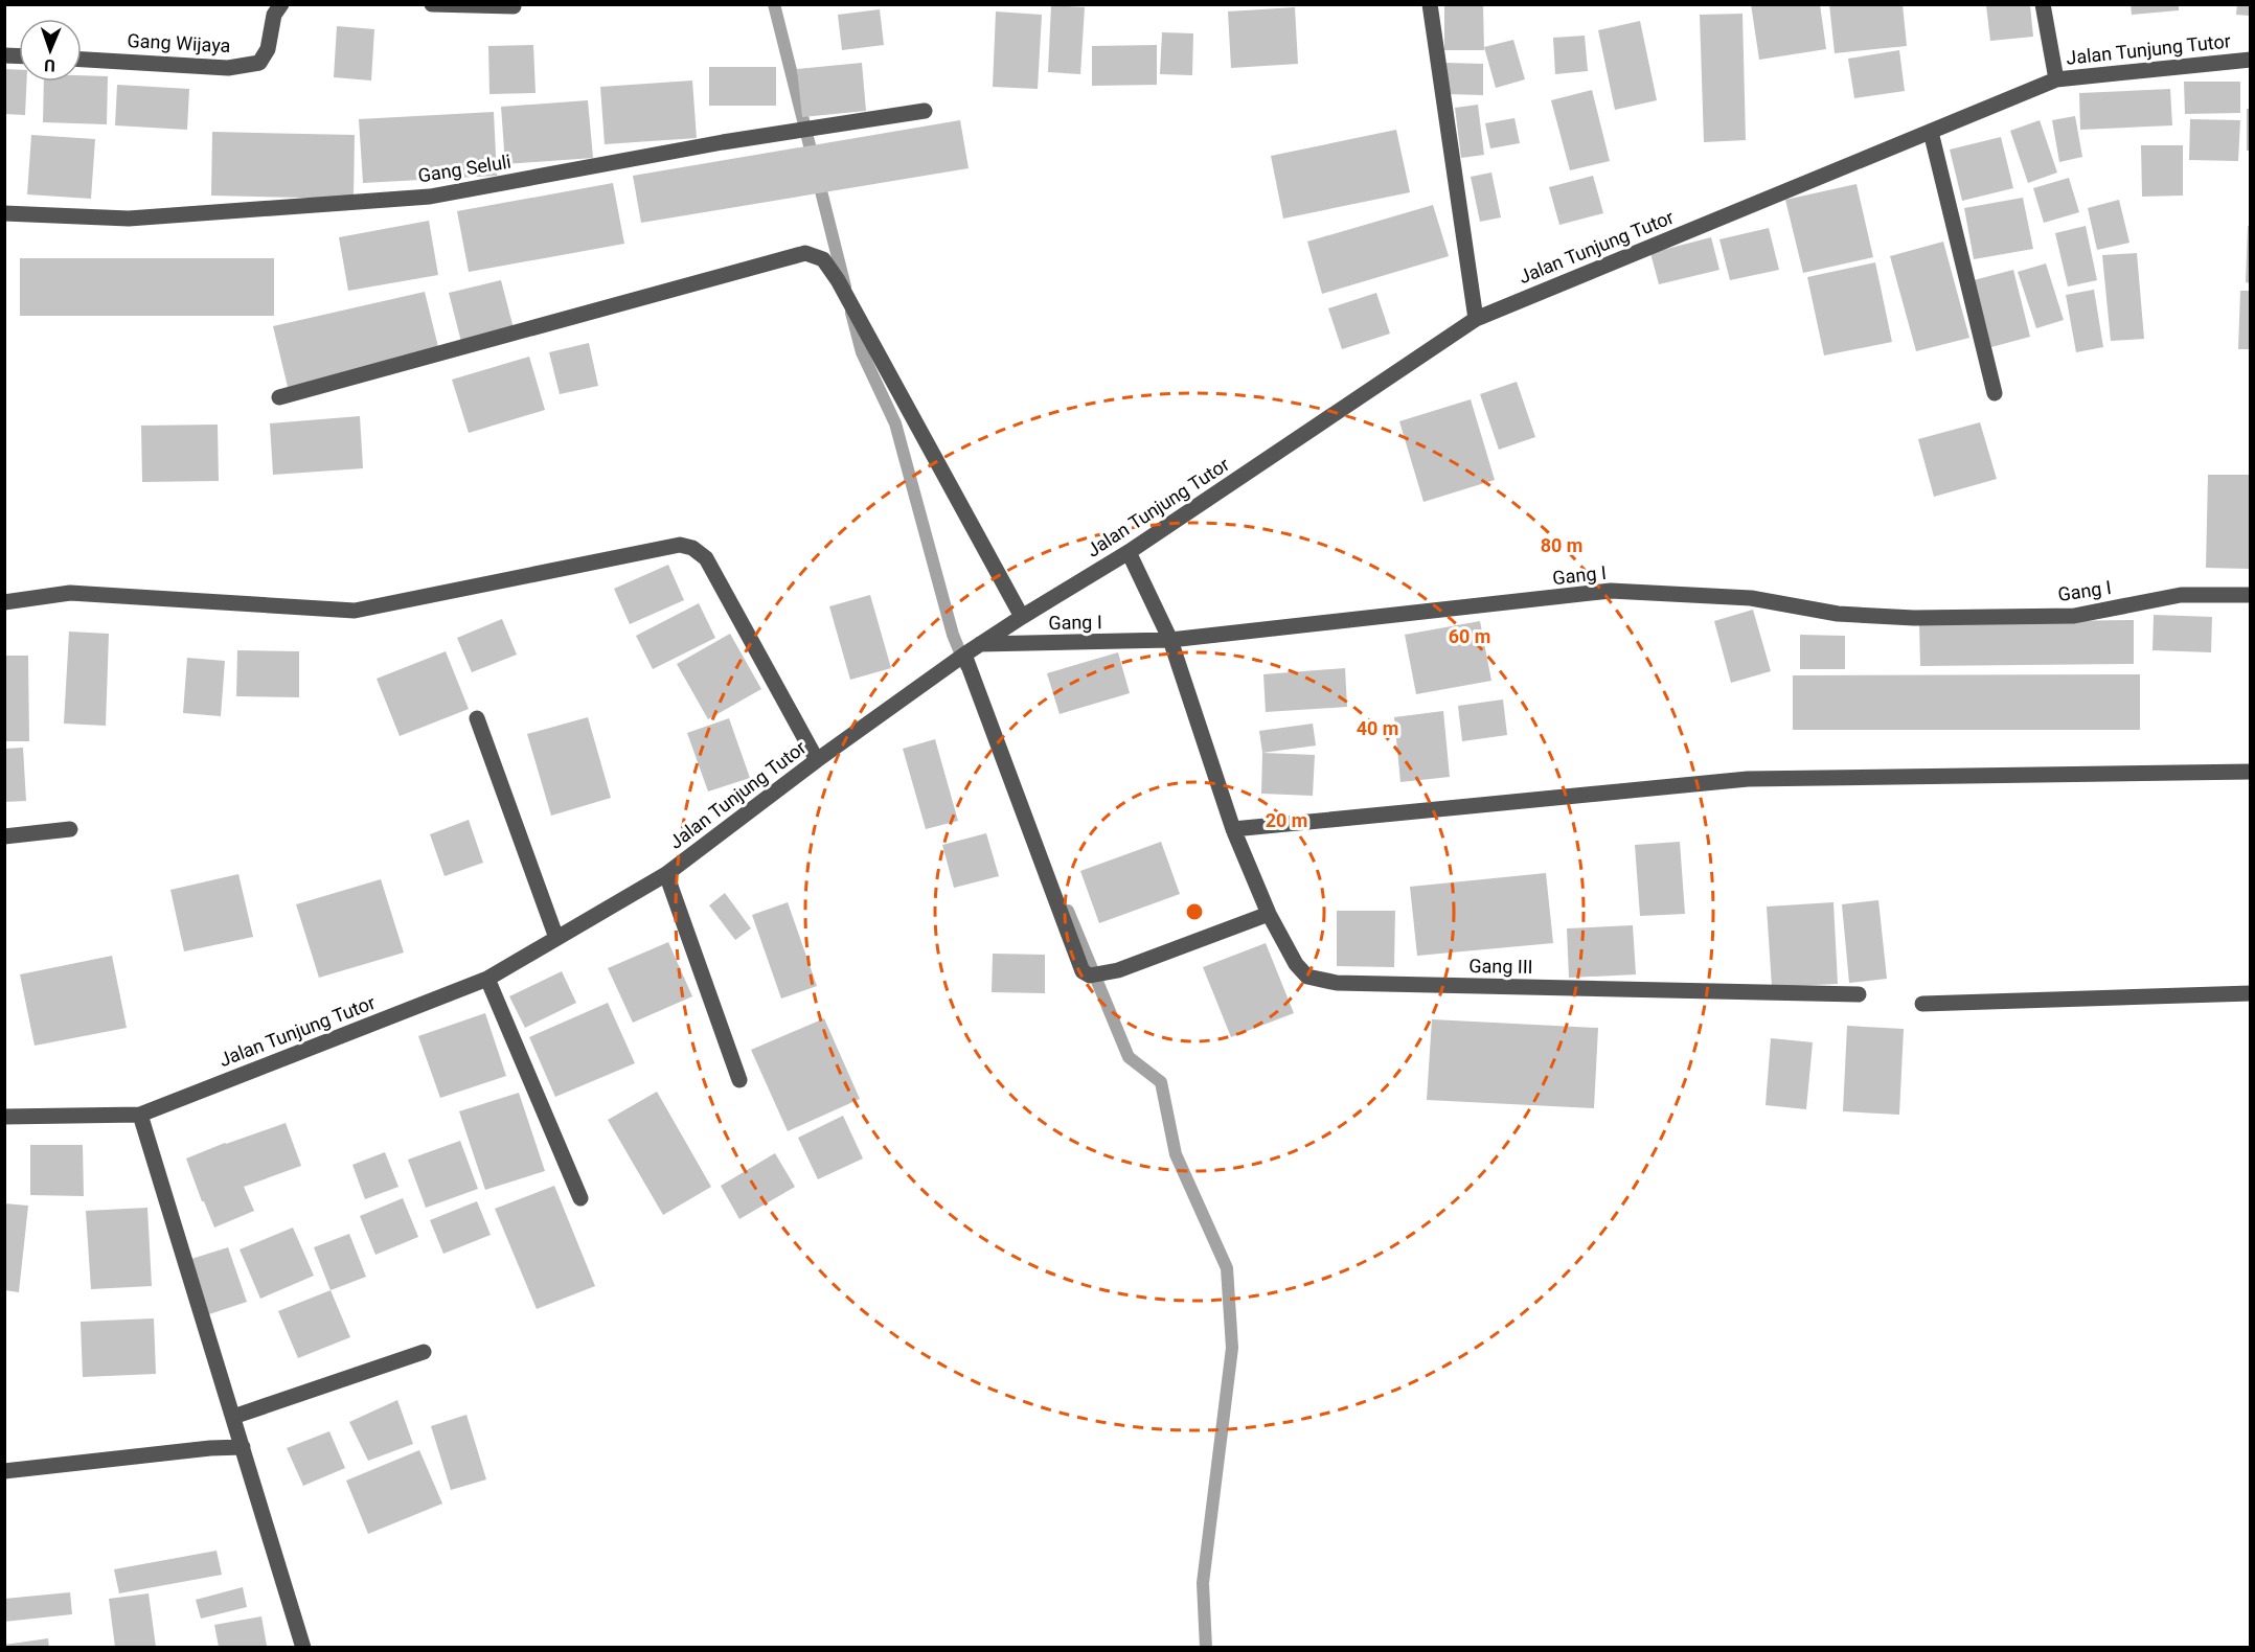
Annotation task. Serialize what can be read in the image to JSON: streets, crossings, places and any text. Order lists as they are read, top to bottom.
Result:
{
  "streets": {
    "street": [
      "Gang Wijaya",
      "Jalan Tunjung Tutor",
      "Gang Seluli",
      "Gang I",
      "Gang III"
    ]
  },
  "crossings": [
    ["Jalan Tunjung Tutor", "Gang I"],
    ["Jalan Tunjung Tutor", "Gang III"],
    ["Gang I", "Gang III"]
  ],
  "north": "bottom",
  "rings": [
    "80 m",
    "60 m",
    "40 m",
    "20 m"
  ]
}
